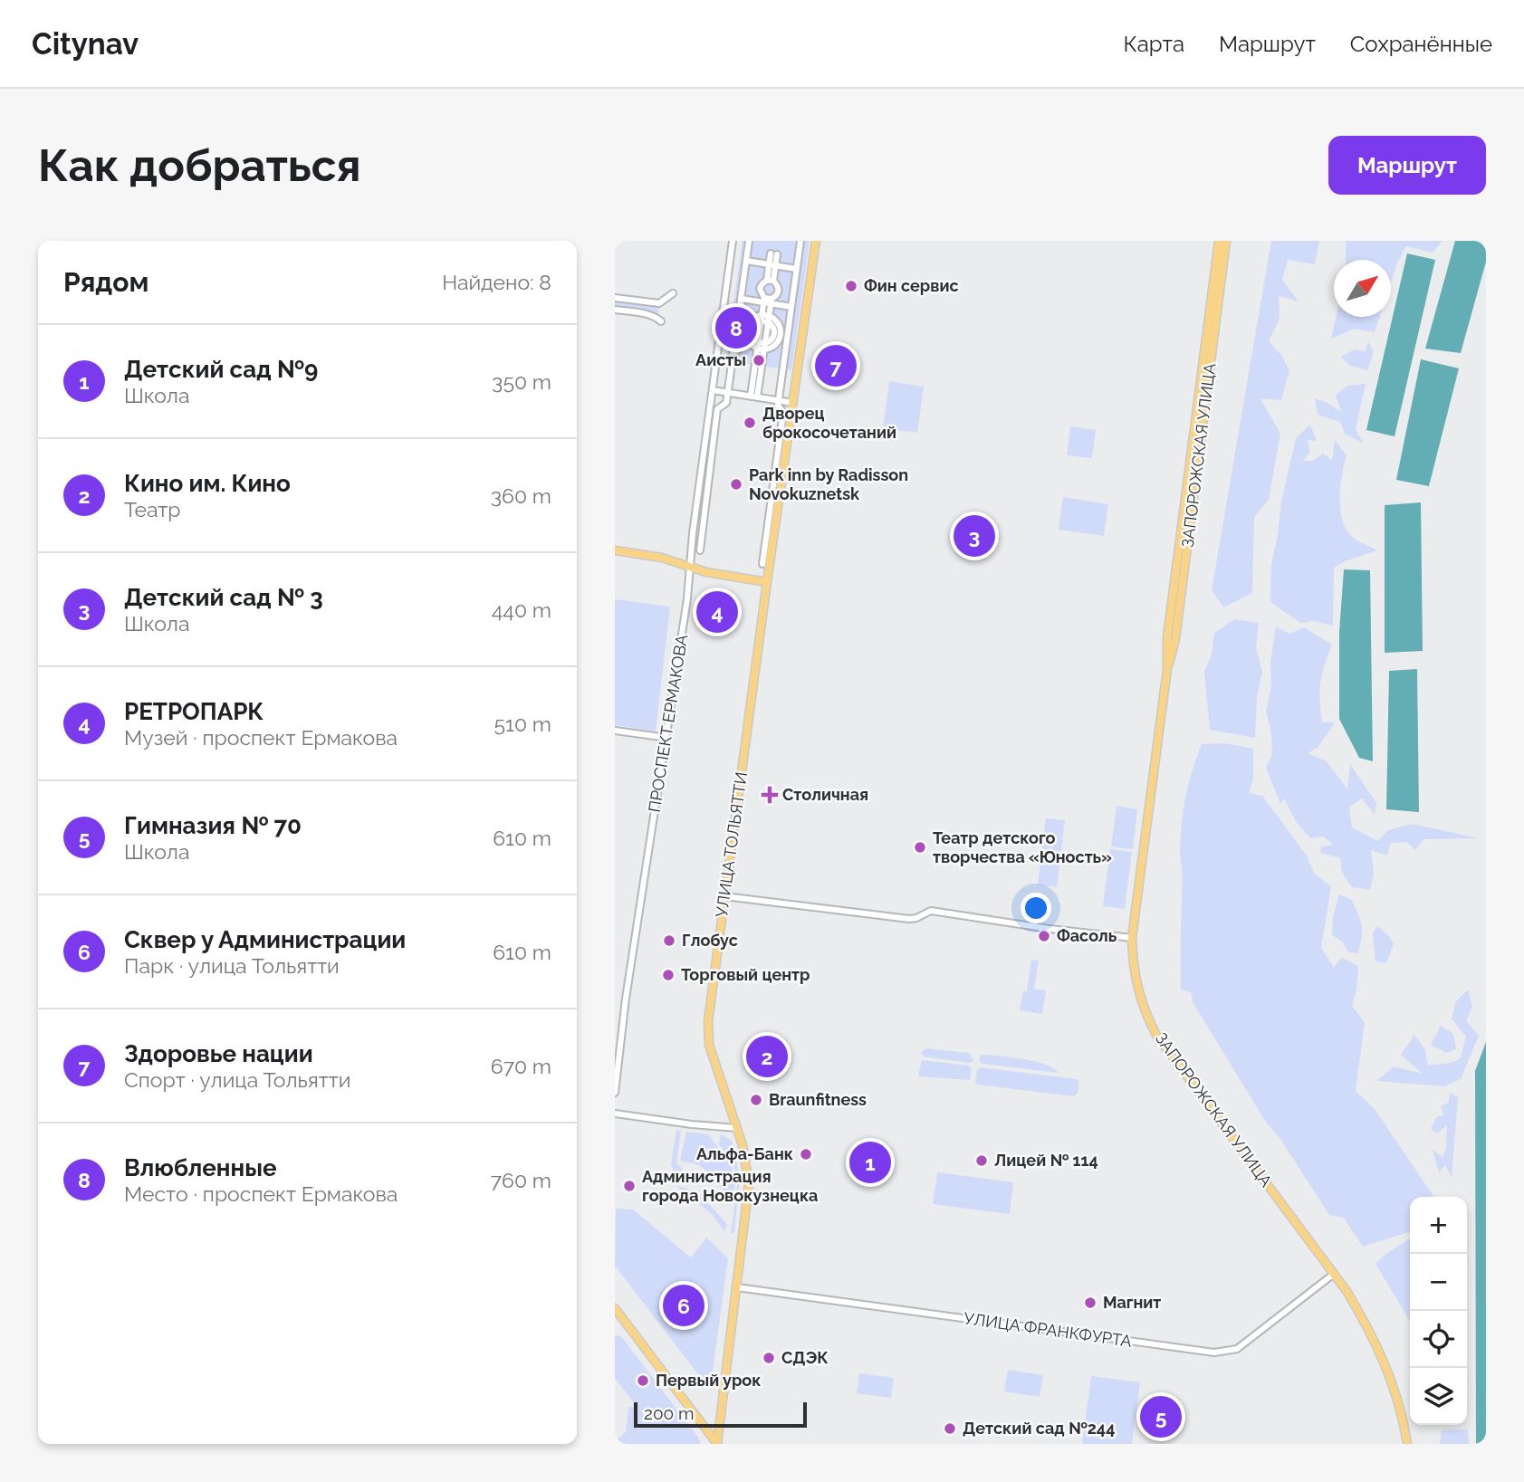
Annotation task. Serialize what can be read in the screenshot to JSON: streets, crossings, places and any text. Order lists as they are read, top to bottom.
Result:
{
  "streets": {
    "main road": ["ЗАПОРОЖСКАЯ УЛИЦА", "УЛИЦА ТОЛЬЯТТИ"],
    "street": ["ПРОСПЕКТ ЕРМАКОВА", "УЛИЦА ФРАНКФУРТА"]
  },
  "crossings": [
    ["ЗАПОРОЖСКАЯ УЛИЦА", "УЛИЦА ФРАНКФУРТА"],
    ["УЛИЦА ТОЛЬЯТТИ", "УЛИЦА ФРАНКФУРТА"]
  ],
  "places": {
    "other": [
      "Фин сервис",
      "Аисты",
      "Дворец брокосочетаний",
      "Park inn by Radisson Novokuznetsk",
      "Театр детского творчества «Юность»",
      "Фасоль",
      "Глобус",
      "Торговый центр",
      "Braunfitness",
      "Альфа-Банк",
      "Лицей № 114",
      "Администрация города Новокузнецка",
      "Магнит",
      "СДЭК",
      "Первый урок",
      "Детский сад №244"
    ],
    "health": ["Столичная"]
  },
  "scale_bar": "200 m",
  "north": "top right",
  "page": {
    "header": "Citynav",
    "nav": ["Карта", "Маршрут", "Сохранённые"],
    "buttons": "Маршрут",
    "title": "Как добраться",
    "heading": ["Рядом", "Найдено: 8"],
    "pins": [
      "8",
      "7",
      "3",
      "4",
      "2",
      "1",
      "6",
      "5"
    ],
    "list": [
      {
        "mark": "1",
        "name": "Детский сад №9",
        "note": "Школа",
        "value": "350 m"
      },
      {
        "mark": "2",
        "name": "Кино им. Кино",
        "note": "Театр",
        "value": "360 m"
      },
      {
        "mark": "3",
        "name": "Детский сад № 3",
        "note": "Школа",
        "value": "440 m"
      },
      {
        "mark": "4",
        "name": "РЕТРОПАРК",
        "note": "Музей · проспект Ермакова",
        "value": "510 m"
      },
      {
        "mark": "5",
        "name": "Гимназия № 70",
        "note": "Школа",
        "value": "610 m"
      },
      {
        "mark": "6",
        "name": "Сквер у Администрации",
        "note": "Парк · улица Тольятти",
        "value": "610 m"
      },
      {
        "mark": "7",
        "name": "Здоровье нации",
        "note": "Спорт · улица Тольятти",
        "value": "670 m"
      },
      {
        "mark": "8",
        "name": "Влюбленные",
        "note": "Место · проспект Ермакова",
        "value": "760 m"
      }
    ],
    "map_buttons": ["+", "−"],
    "scale": "200 m"
  }
}
